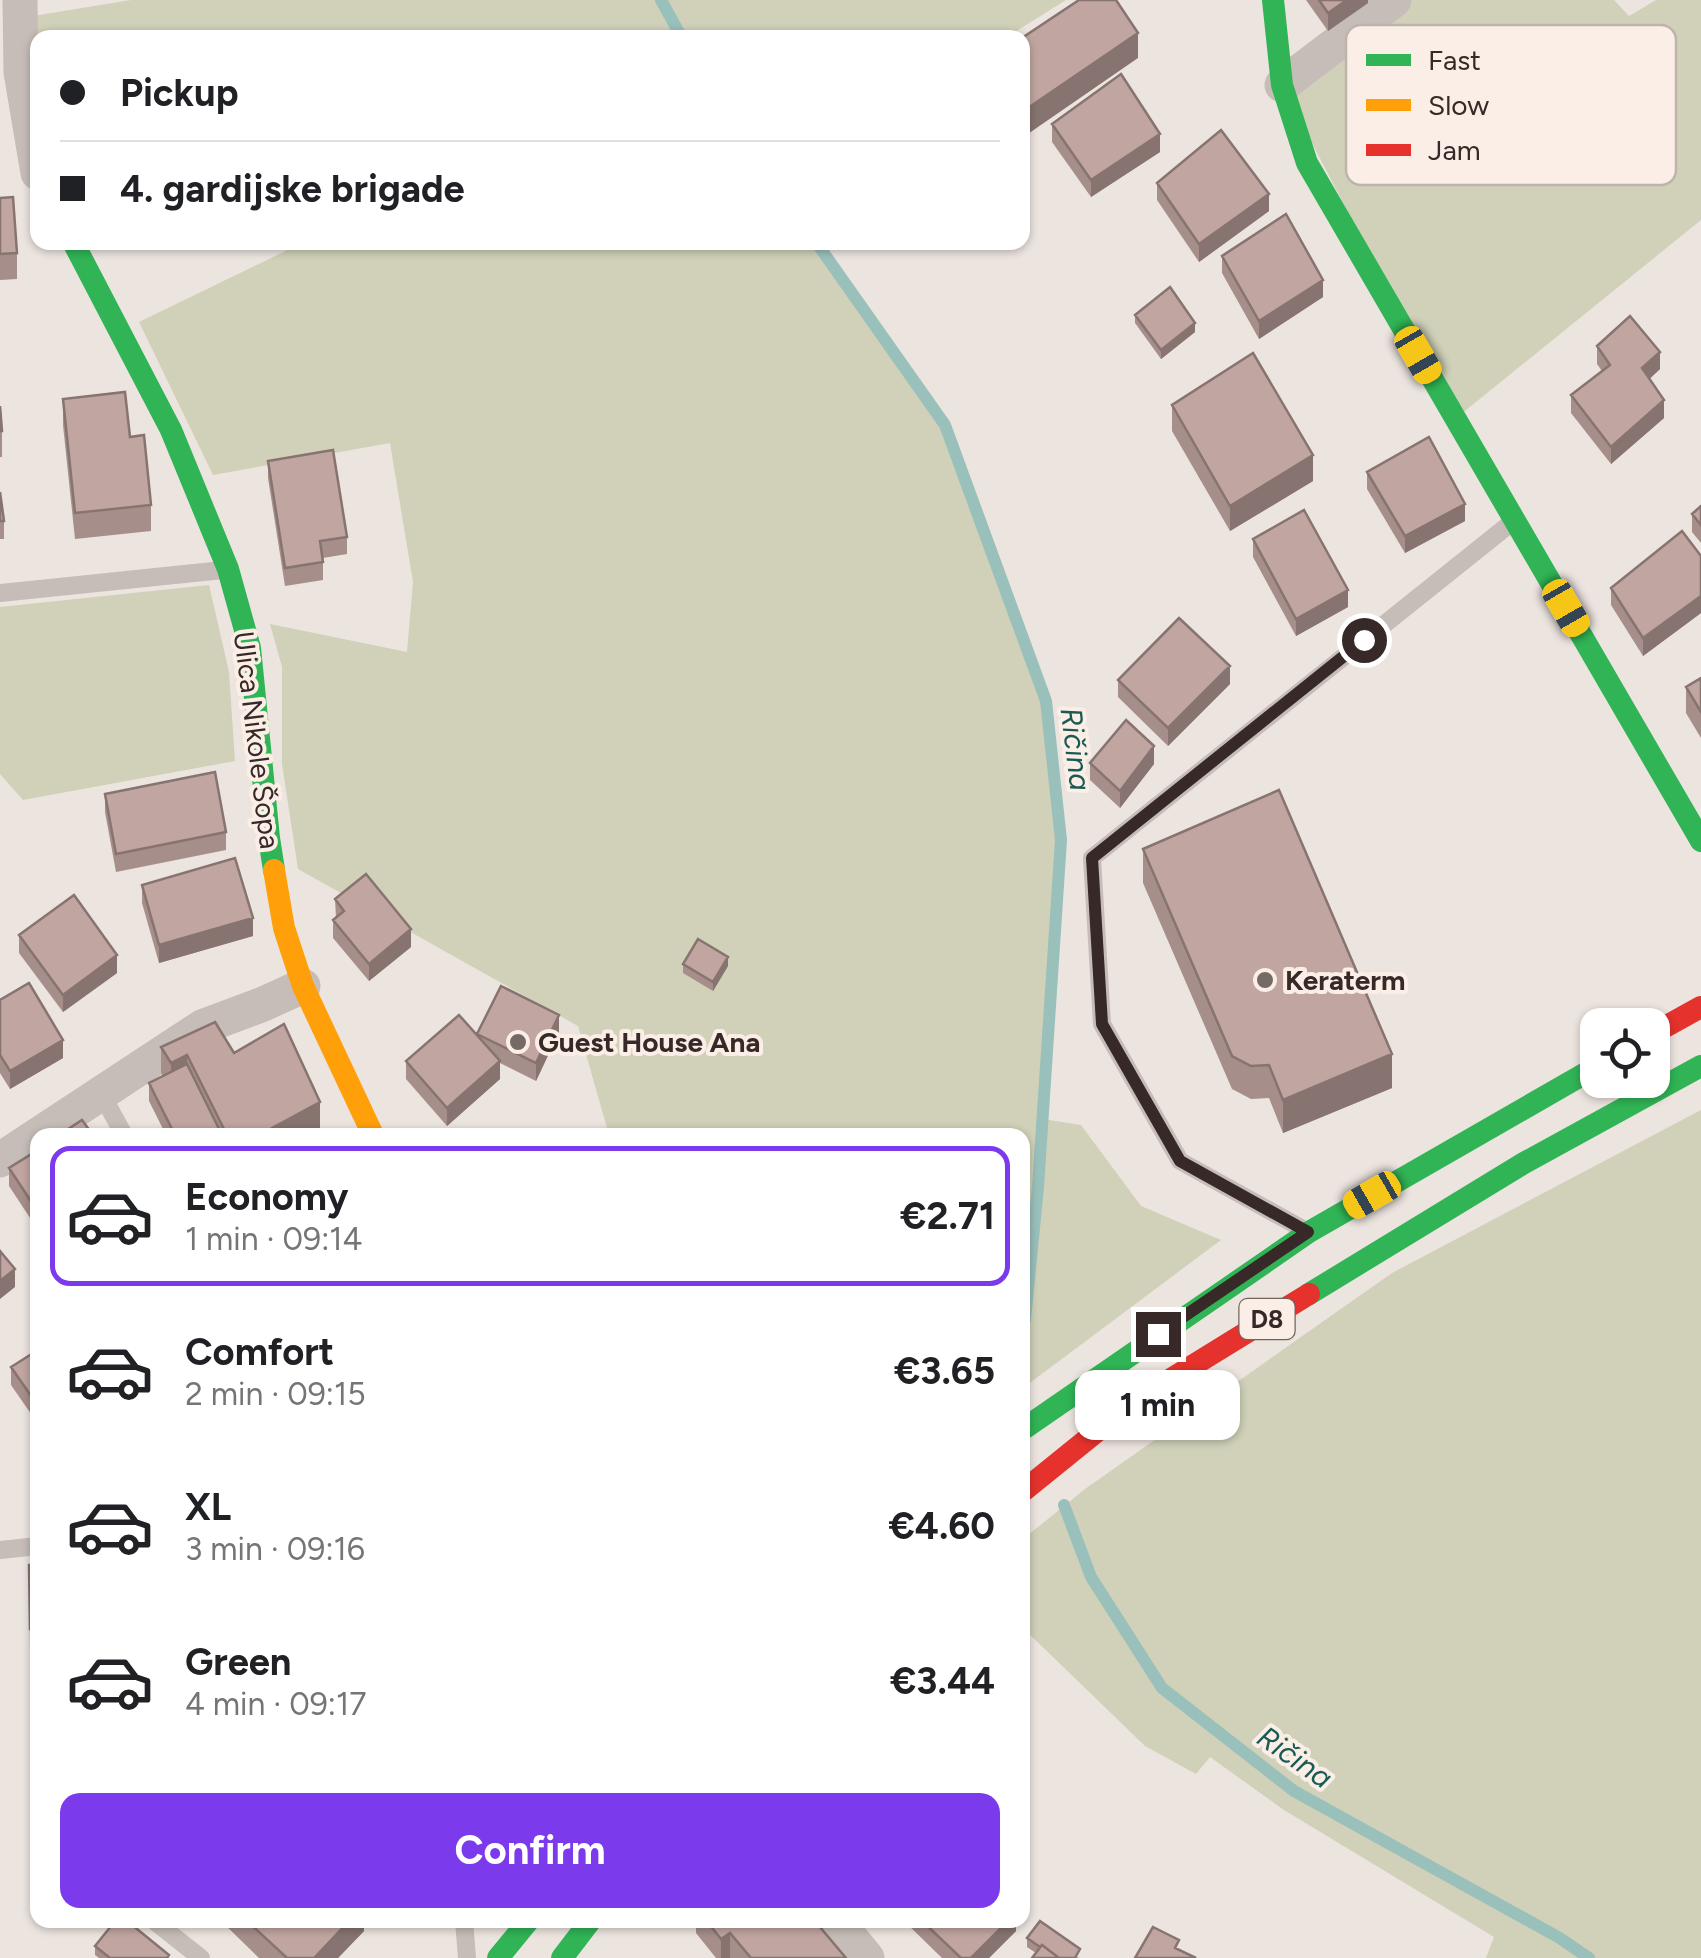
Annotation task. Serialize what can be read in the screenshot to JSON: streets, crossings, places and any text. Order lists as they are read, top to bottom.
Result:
{
  "streets": {
    "street": ["Ulica Nikole Šopa", "D8"]
  },
  "water": ["Ričina"],
  "places": ["Keraterm", "Guest House Ana"],
  "legend": ["Fast", "Slow", "Jam"],
  "page": {
    "banner": ["Pickup", "4. gardijske brigade"],
    "list": [
      {
        "name": "Economy",
        "note": "1 min · 09:14",
        "value": "€2.71"
      },
      {
        "name": "Comfort",
        "note": "2 min · 09:15",
        "value": "€3.65"
      },
      {
        "name": "XL",
        "note": "3 min · 09:16",
        "value": "€4.60"
      },
      {
        "name": "Green",
        "note": "4 min · 09:17",
        "value": "€3.44"
      }
    ],
    "bubble": "1 min",
    "buttons": "Confirm"
  }
}
